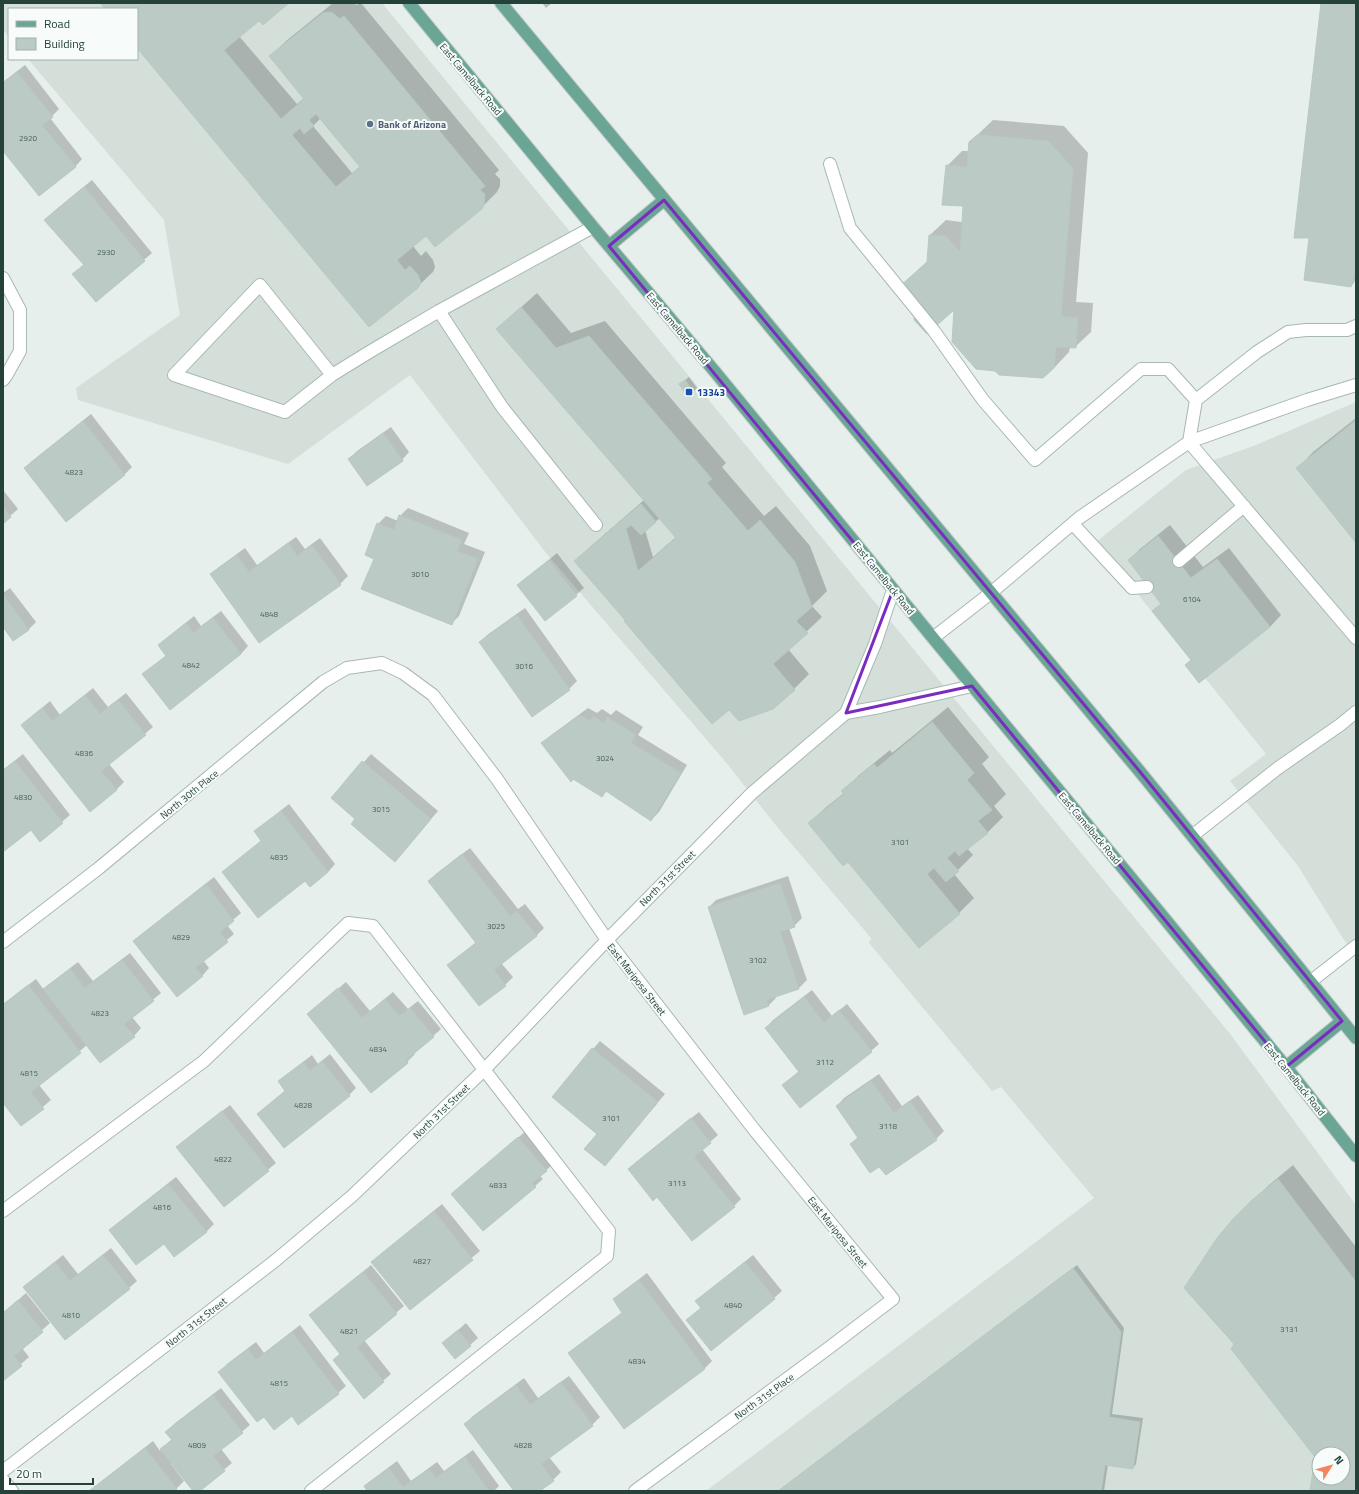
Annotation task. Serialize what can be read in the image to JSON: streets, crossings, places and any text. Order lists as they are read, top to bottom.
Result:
{
  "streets": {
    "main road": ["East Camelback Road"],
    "street": [
      "North 30th Place",
      "North 31st Street",
      "East Mariposa Street",
      "North 31st Place"
    ]
  },
  "crossings": [
    ["East Camelback Road", "North 31st Street"],
    ["North 30th Place", "East Mariposa Street"],
    ["North 31st Street", "East Mariposa Street"],
    ["East Mariposa Street", "North 31st Place"]
  ],
  "places": {
    "other": ["Bank of Arizona"],
    "transit": ["13343"]
  },
  "house_numbers": [
    "2920",
    "2930",
    "4823",
    "3010",
    "6104",
    "4848",
    "4842",
    "3016",
    "4836",
    "3024",
    "4830",
    "3015",
    "3101",
    "4835",
    "3025",
    "4829",
    "3102",
    "4823",
    "4834",
    "3112",
    "4815",
    "4828",
    "3101",
    "3118",
    "4822",
    "3113",
    "4833",
    "4816",
    "4827",
    "4840",
    "4810",
    "3131",
    "4821",
    "4834",
    "4815",
    "4809",
    "4828"
  ],
  "legend": ["Road", "Building"],
  "scale_bar": "20 m",
  "north": "top right"
}
